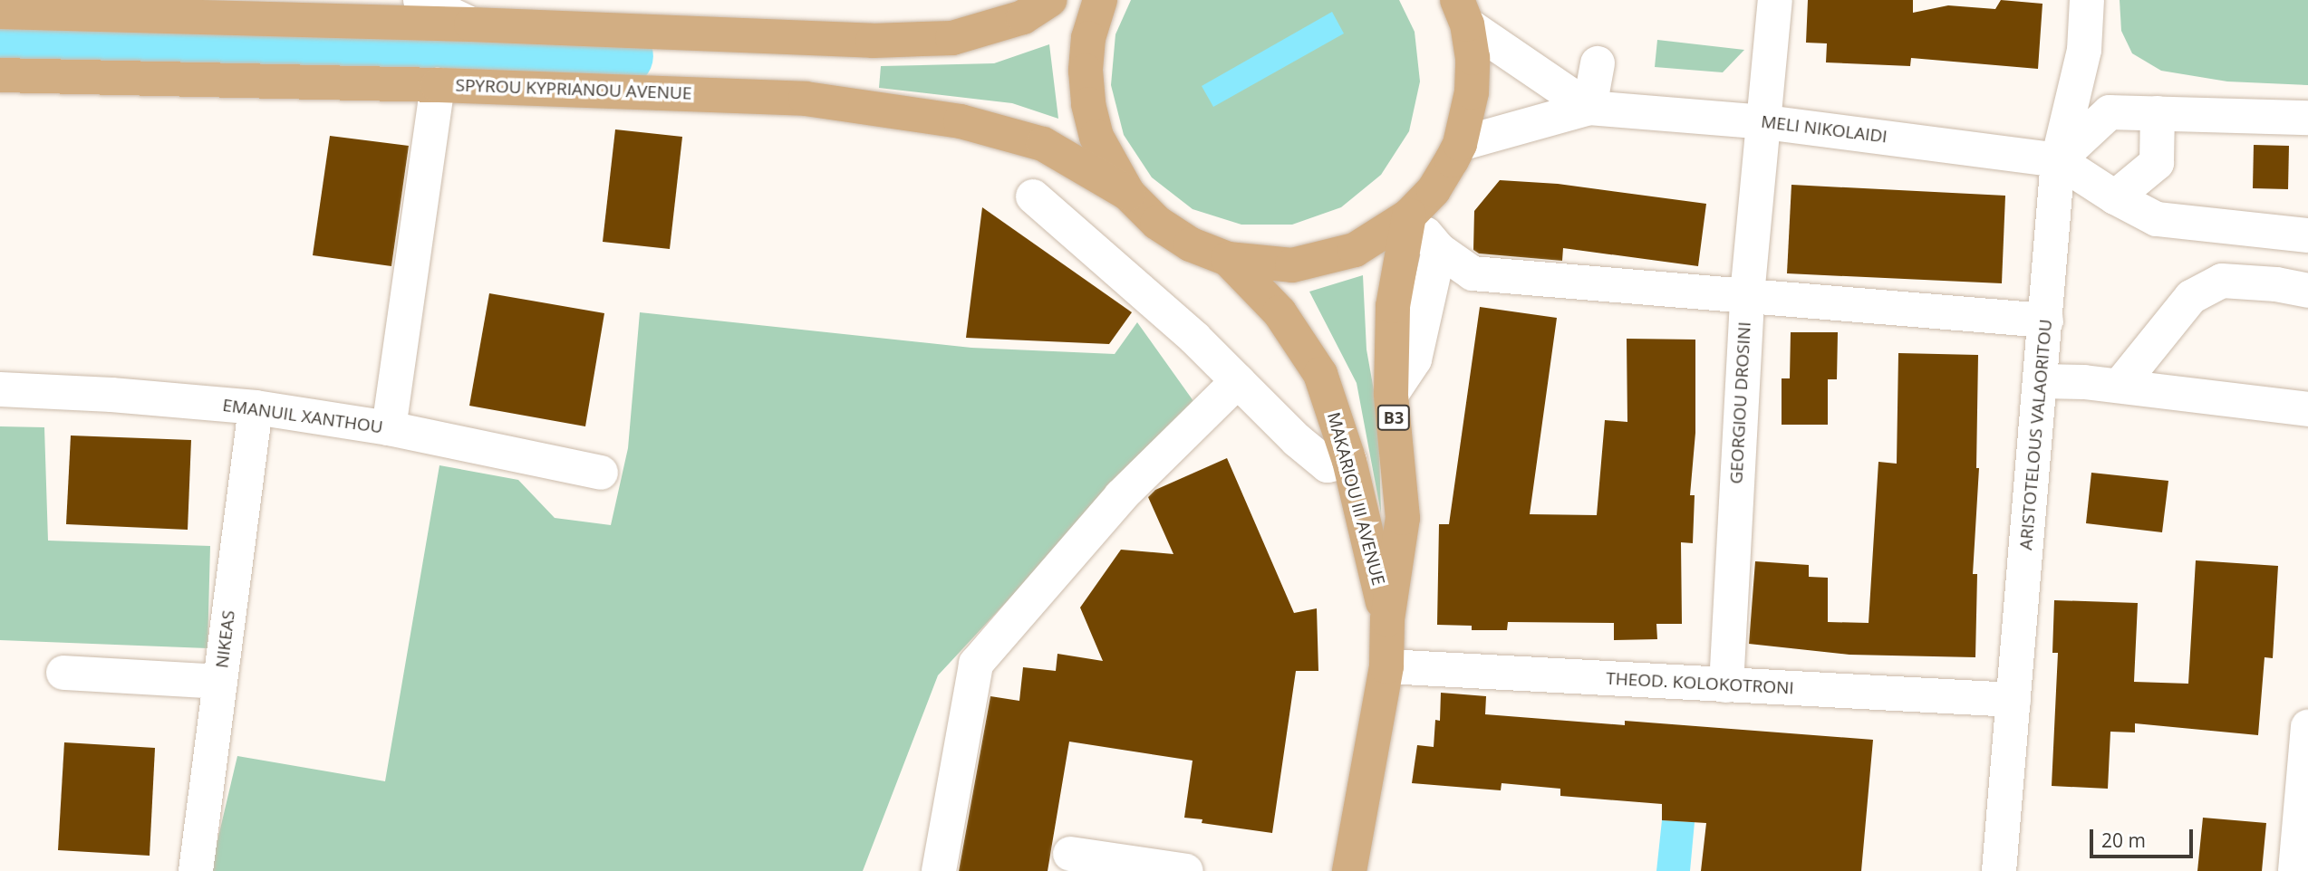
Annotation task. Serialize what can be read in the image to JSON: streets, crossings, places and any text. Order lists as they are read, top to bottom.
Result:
{
  "streets": {
    "main road": ["SPYROU KYPRIANOU AVENUE", "B3", "MAKARIOU III AVENUE"],
    "street": [
      "MELI NIKOLAIDI",
      "GEORGIOU DROSINI",
      "EMANUIL XANTHOU",
      "ARISTOTELOUS VALAORITOU",
      "NIKEAS",
      "THEOD. KOLOKOTRONI"
    ]
  },
  "crossings": [
    ["SPYROU KYPRIANOU AVENUE", "B3"],
    ["MELI NIKOLAIDI", "GEORGIOU DROSINI"],
    ["MELI NIKOLAIDI", "B3"],
    ["MELI NIKOLAIDI", "ARISTOTELOUS VALAORITOU"],
    ["GEORGIOU DROSINI", "THEOD. KOLOKOTRONI"],
    ["EMANUIL XANTHOU", "NIKEAS"],
    ["B3", "MAKARIOU III AVENUE"],
    ["ARISTOTELOUS VALAORITOU", "THEOD. KOLOKOTRONI"],
    ["MAKARIOU III AVENUE", "THEOD. KOLOKOTRONI"]
  ],
  "scale_bar": "20 m"
}
